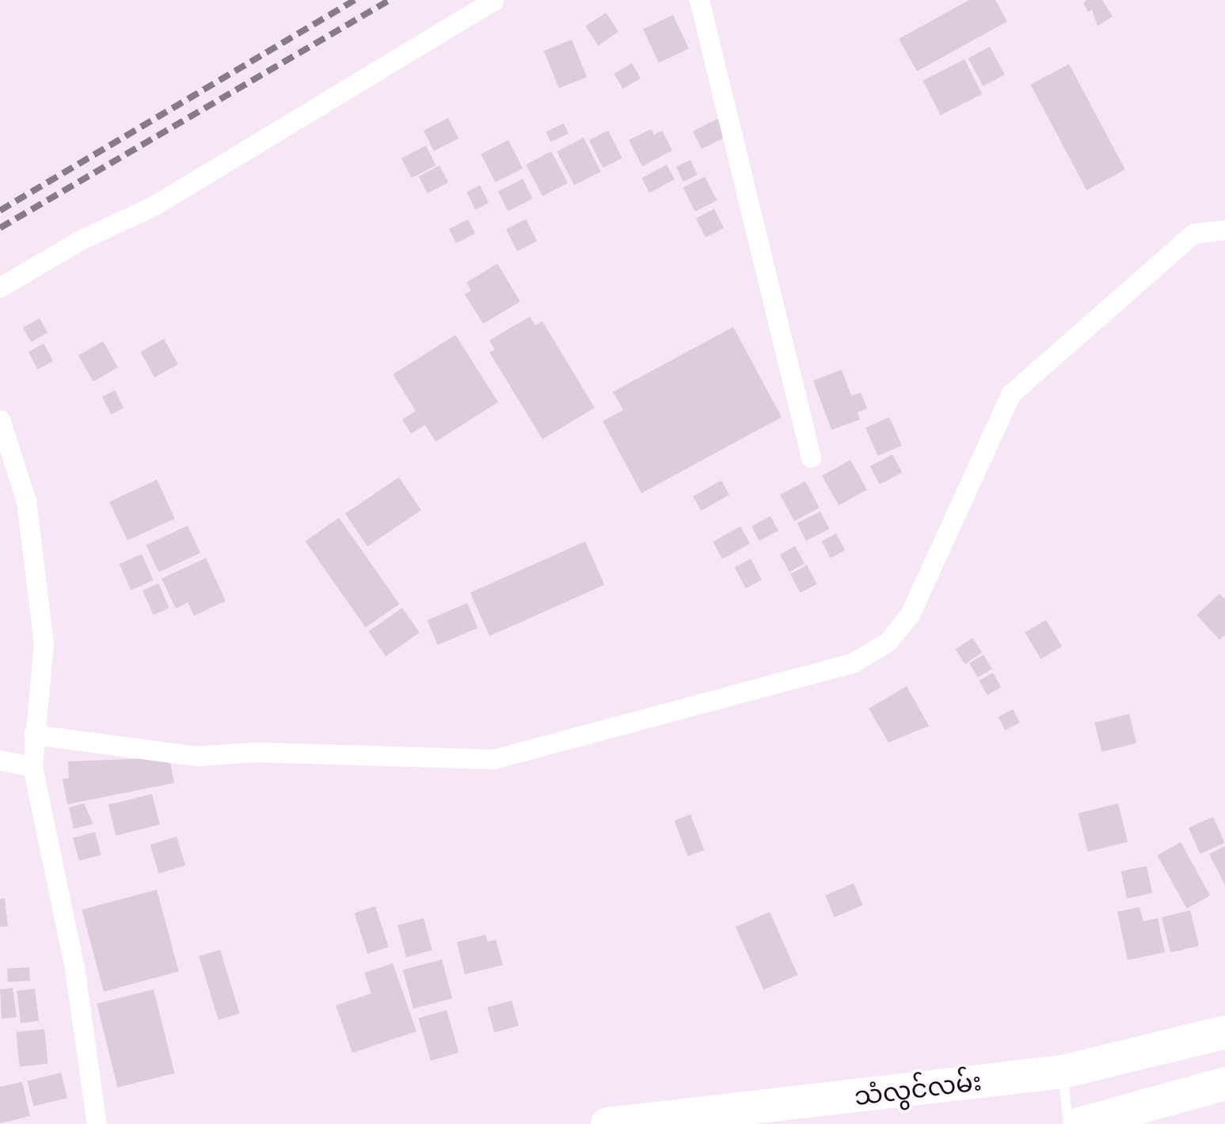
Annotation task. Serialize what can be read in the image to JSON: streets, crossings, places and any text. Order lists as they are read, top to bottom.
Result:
{
  "streets": {
    "main road": ["သံလွင်လမ်း"]
  }
}
